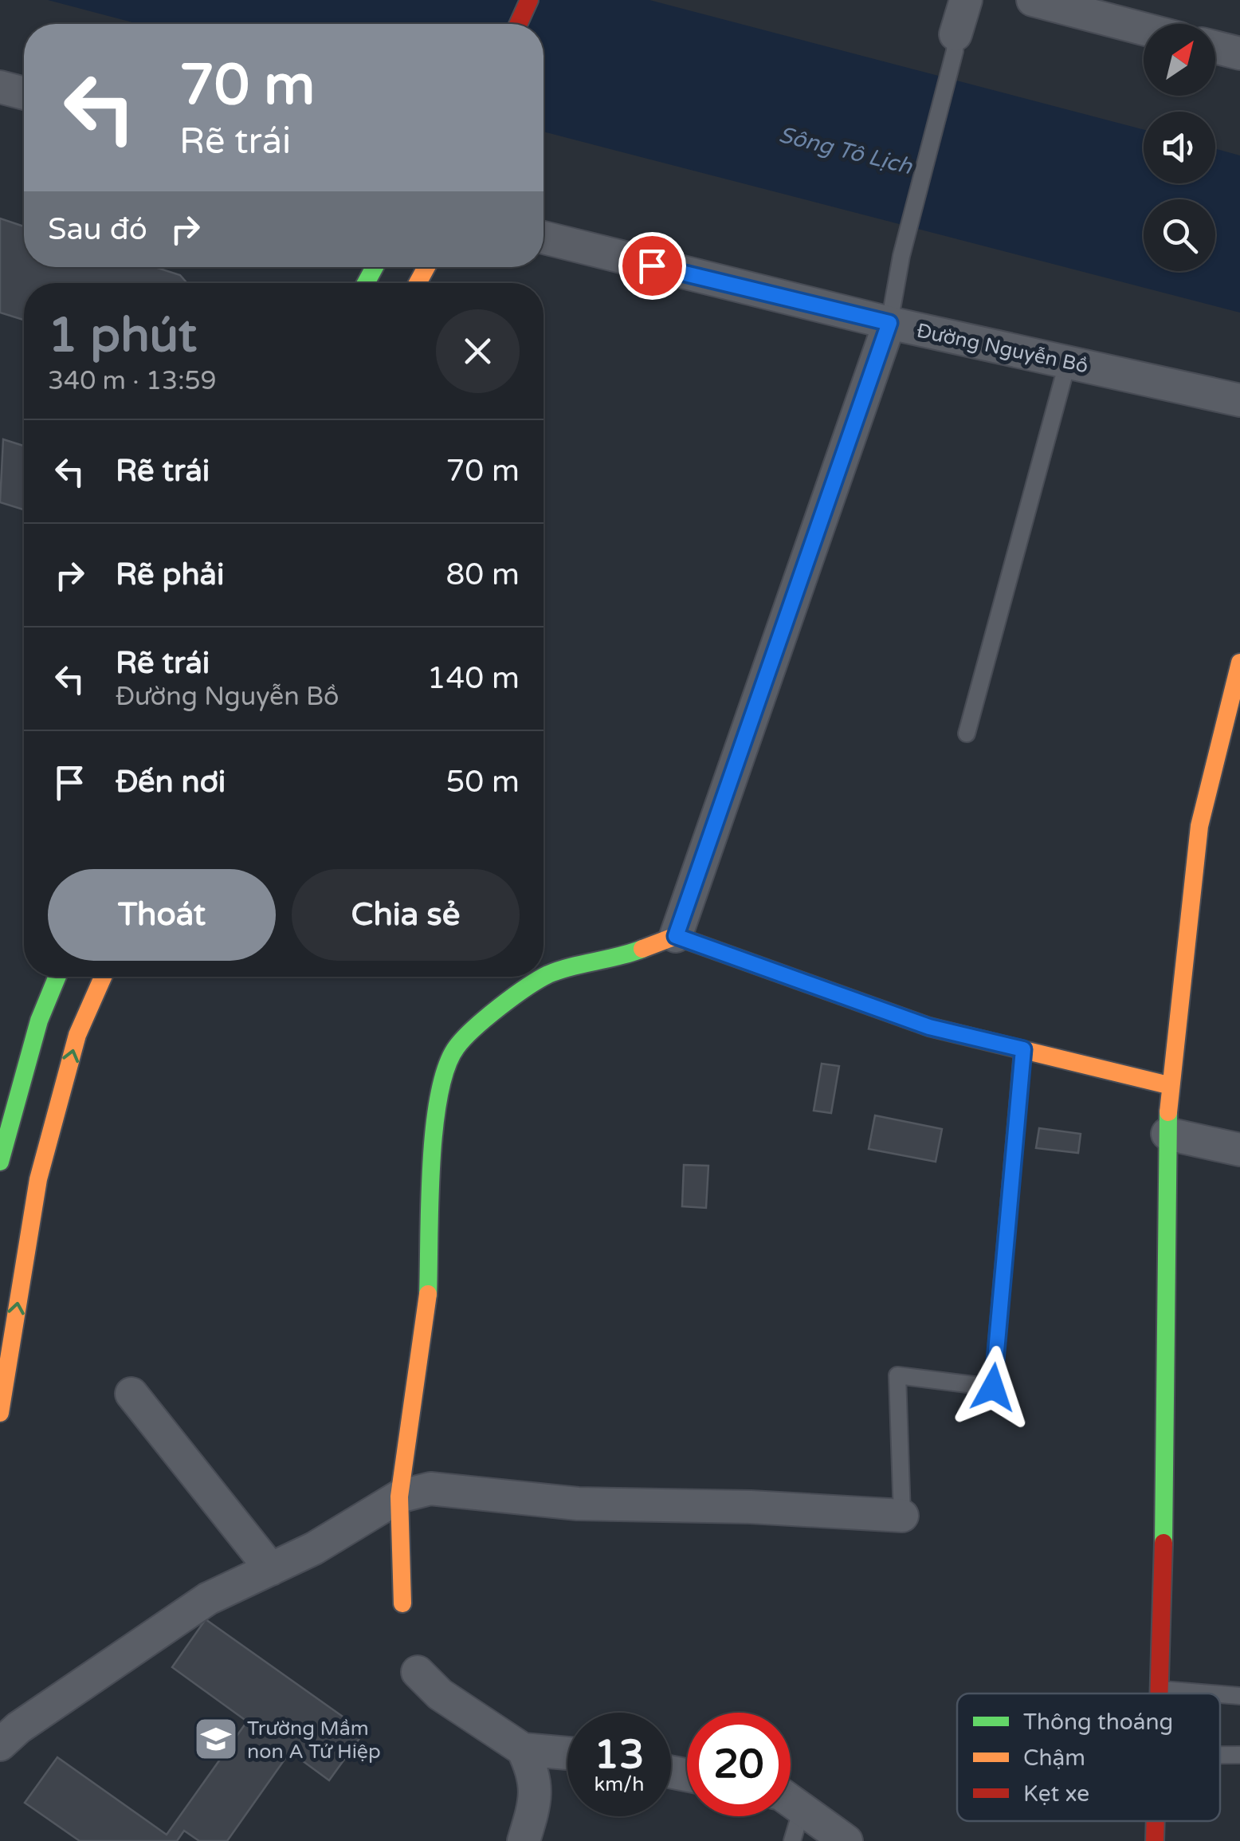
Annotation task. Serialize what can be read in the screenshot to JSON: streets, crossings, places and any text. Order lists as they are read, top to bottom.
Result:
{
  "streets": {
    "street": ["Đường Nguyễn Bồ"]
  },
  "water": ["Sông Tô Lịch"],
  "places": {
    "school or university": ["Trường Mầm non A Tứ Hiệp"]
  },
  "legend": ["Thông thoáng", "Chậm", "Kẹt xe"],
  "north": "top right",
  "page": {
    "turn": ["70 m", "Rẽ trái"],
    "then": "Sau đó",
    "heading": ["1 phút", "340 m · 13:59"],
    "list": [
      {
        "name": "Rẽ trái",
        "value": "70 m"
      },
      {
        "name": "Rẽ phải",
        "value": "80 m"
      },
      {
        "name": "Rẽ trái",
        "note": "Đường Nguyễn Bồ",
        "value": "140 m"
      },
      {
        "name": "Đến nơi",
        "value": "50 m"
      }
    ],
    "buttons": ["Thoát", "Chia sẻ"],
    "speed": "13 km/h",
    "limit": "20"
  }
}
